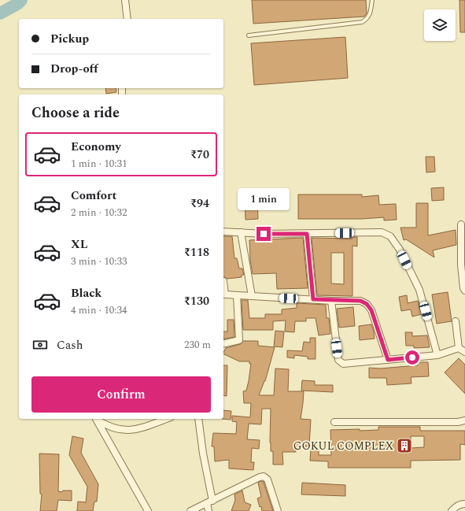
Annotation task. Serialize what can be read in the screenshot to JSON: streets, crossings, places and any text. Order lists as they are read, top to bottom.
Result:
{
  "places": {
    "building": ["GOKUL COMPLEX"]
  },
  "page": {
    "banner": ["Pickup", "Drop-off"],
    "heading": "Choose a ride",
    "list": [
      {
        "name": "Economy",
        "note": "1 min · 10:31",
        "value": "₹70"
      },
      {
        "name": "Comfort",
        "note": "2 min · 10:32",
        "value": "₹94"
      },
      {
        "name": "XL",
        "note": "3 min · 10:33",
        "value": "₹118"
      },
      {
        "name": "Black",
        "note": "4 min · 10:34",
        "value": "₹130"
      }
    ],
    "bubble": "1 min",
    "pay": ["Cash", "230 m"],
    "buttons": "Confirm"
  }
}
